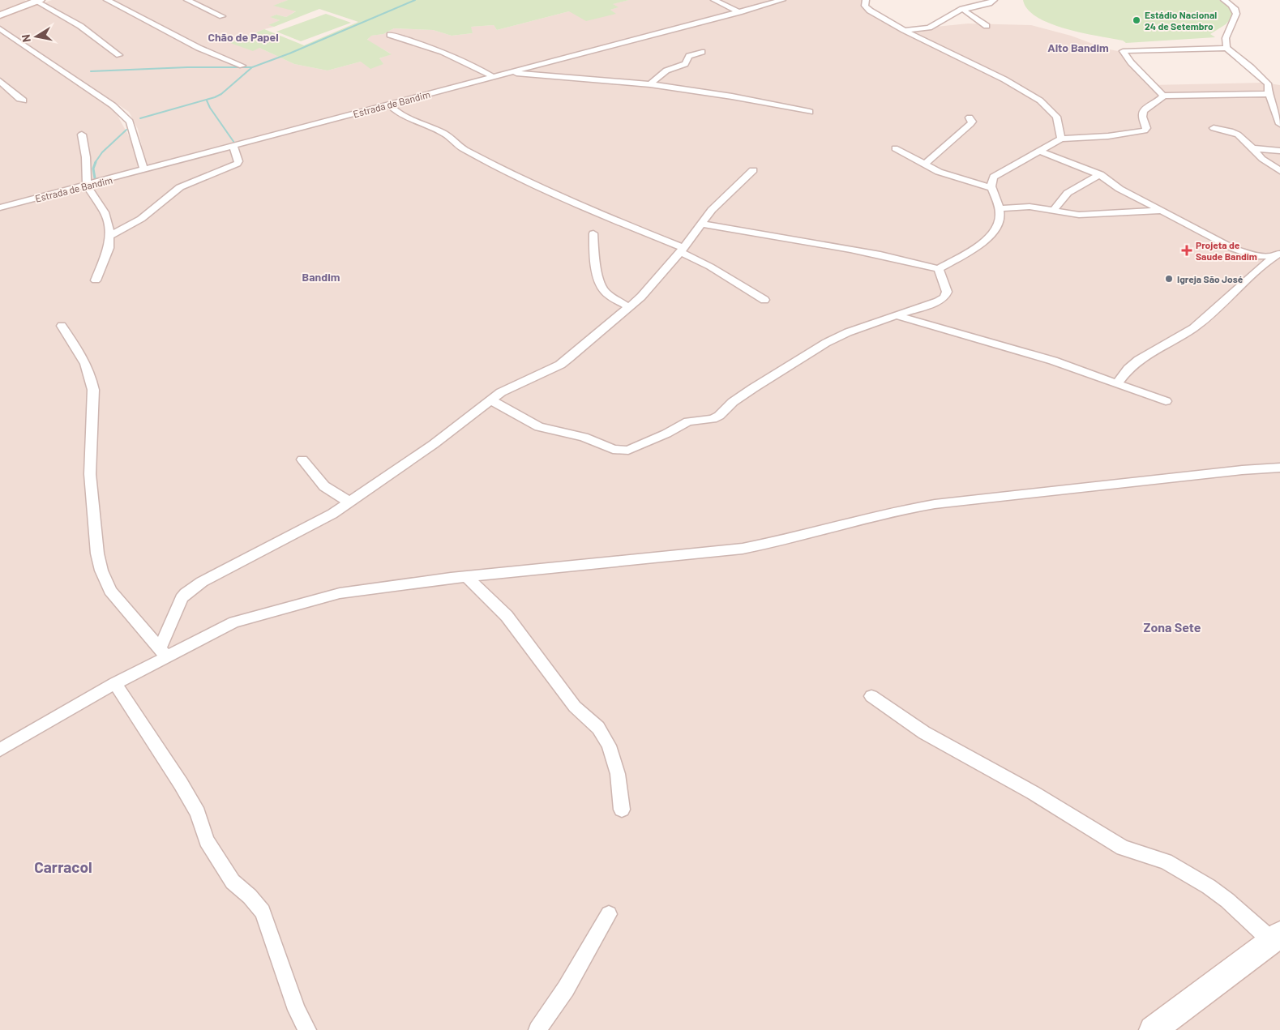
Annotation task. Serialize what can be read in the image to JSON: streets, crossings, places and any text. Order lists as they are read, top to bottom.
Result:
{
  "streets": {
    "street": ["Estrada de Bandim"]
  },
  "districts": [
    "Chão de Papel",
    "Alto Bandim",
    "Bandim",
    "Zona Sete",
    "Carracol"
  ],
  "places": {
    "other": ["Estádio Nacional 24 de Setembro", "Igreja São José"],
    "health": ["Projeta de Saude Bandim"]
  },
  "north": "left"
}
